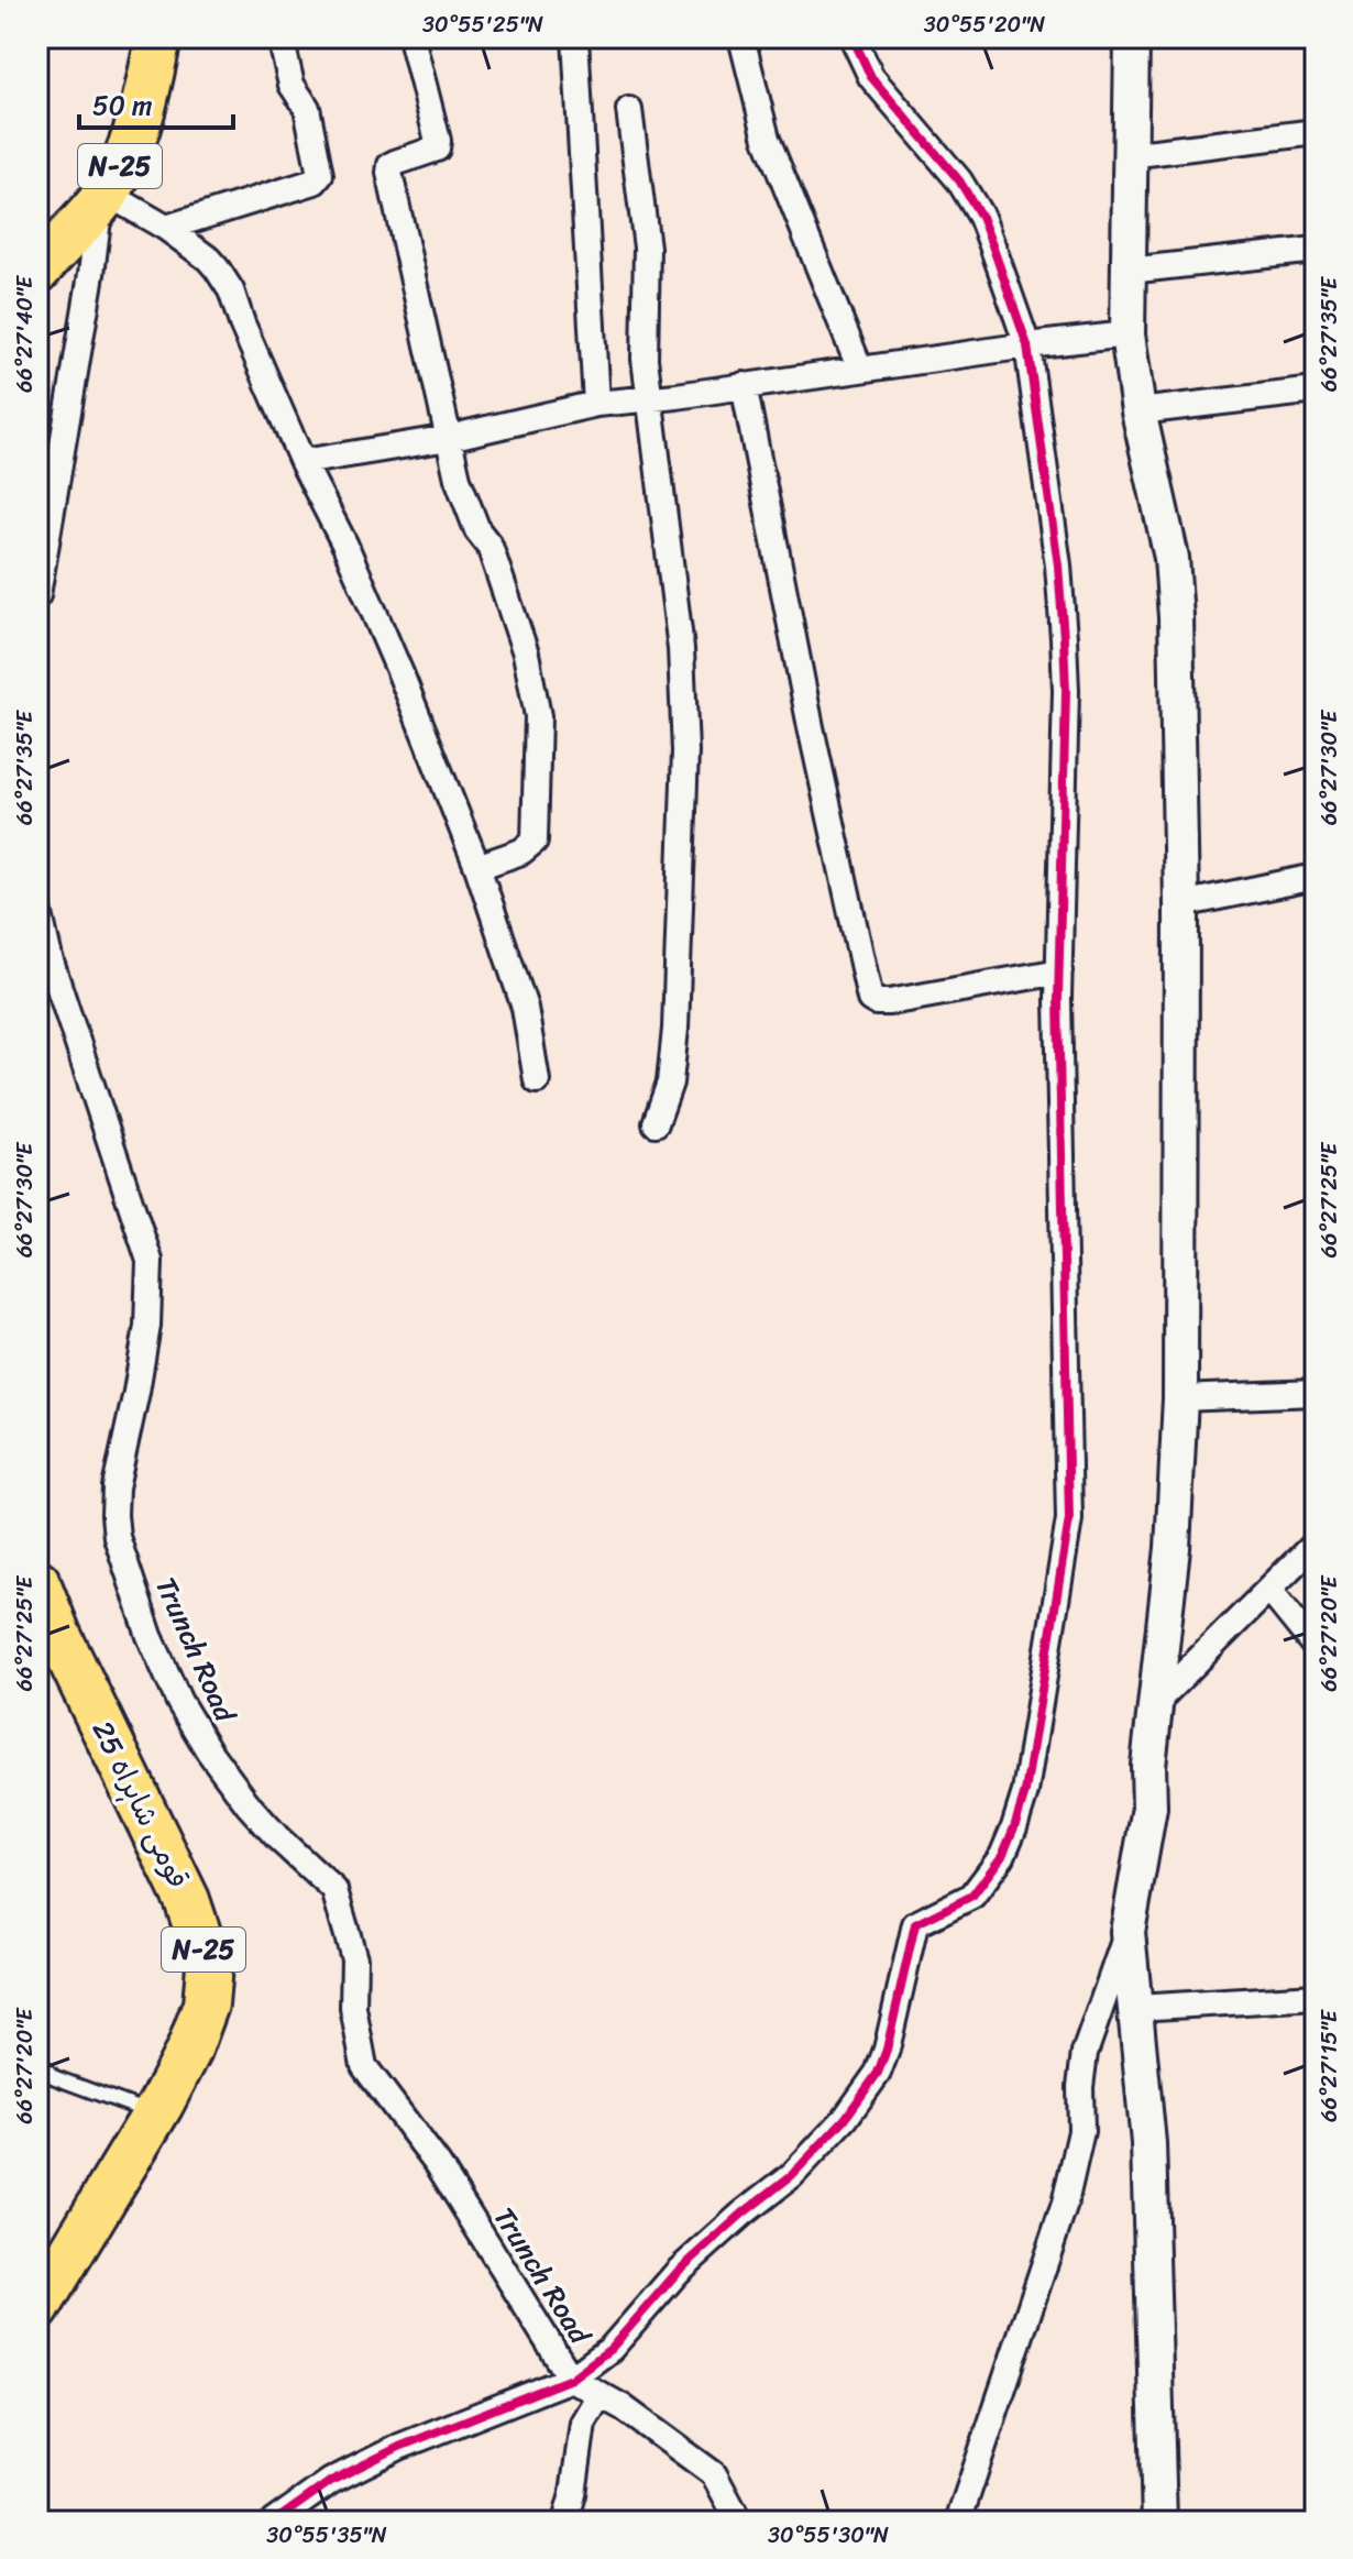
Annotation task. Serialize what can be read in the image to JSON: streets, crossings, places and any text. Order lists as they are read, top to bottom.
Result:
{
  "streets": {
    "highway": ["N-25", "قومی شاہراہ 25"],
    "street": ["Trunch Road"]
  },
  "scale_bar": "50 m",
  "coordinates": [
    "30°55'25\"N",
    "30°55'20\"N",
    "66°27'40\"E",
    "66°27'35\"E",
    "66°27'30\"E",
    "66°27'25\"E",
    "66°27'20\"E",
    "66°27'15\"E",
    "30°55'35\"N",
    "30°55'30\"N"
  ]
}
